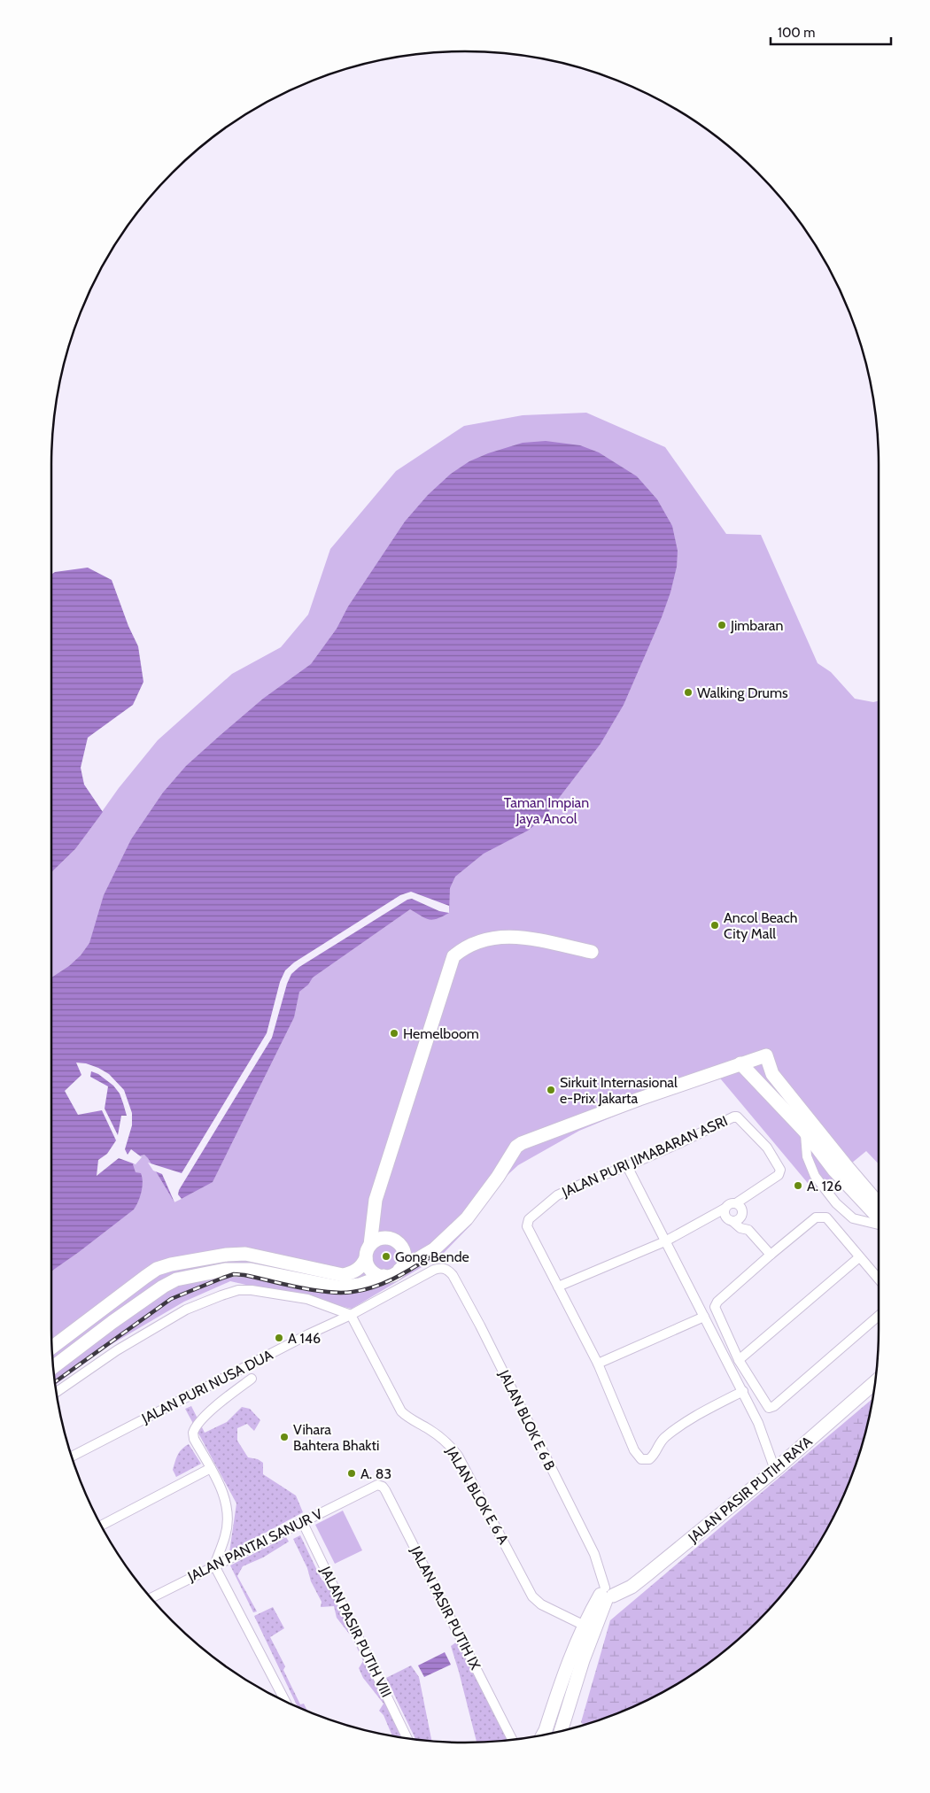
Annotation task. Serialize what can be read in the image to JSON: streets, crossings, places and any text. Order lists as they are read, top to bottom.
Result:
{
  "streets": {
    "street": [
      "JALAN PURI JIMABARAN ASRI",
      "JALAN PURI NUSA DUA",
      "JALAN BLOK E 6 B",
      "JALAN PASIR PUTIH RAYA",
      "JALAN BLOK E 6 A",
      "JALAN PANTAI SANUR V",
      "JALAN PASIR PUTIH IX",
      "JALAN PASIR PUTIH VIII"
    ]
  },
  "crossings": [
    ["JALAN PURI NUSA DUA", "JALAN BLOK E 6 B"],
    ["JALAN PURI NUSA DUA", "JALAN BLOK E 6 A"],
    ["JALAN BLOK E 6 B", "JALAN PASIR PUTIH RAYA"],
    ["JALAN PANTAI SANUR V", "JALAN PASIR PUTIH IX"],
    ["JALAN PANTAI SANUR V", "JALAN PASIR PUTIH VIII"]
  ],
  "parks": ["Taman Impian Jaya Ancol"],
  "places": [
    "Jimbaran",
    "Walking Drums",
    "Ancol Beach City Mall",
    "Hemelboom",
    "Sirkuit Internasional e-Prix Jakarta",
    "A. 126",
    "Gong Bende",
    "A 146",
    "Vihara Bahtera Bhakti",
    "A. 83"
  ],
  "scale_bar": "100 m"
}
